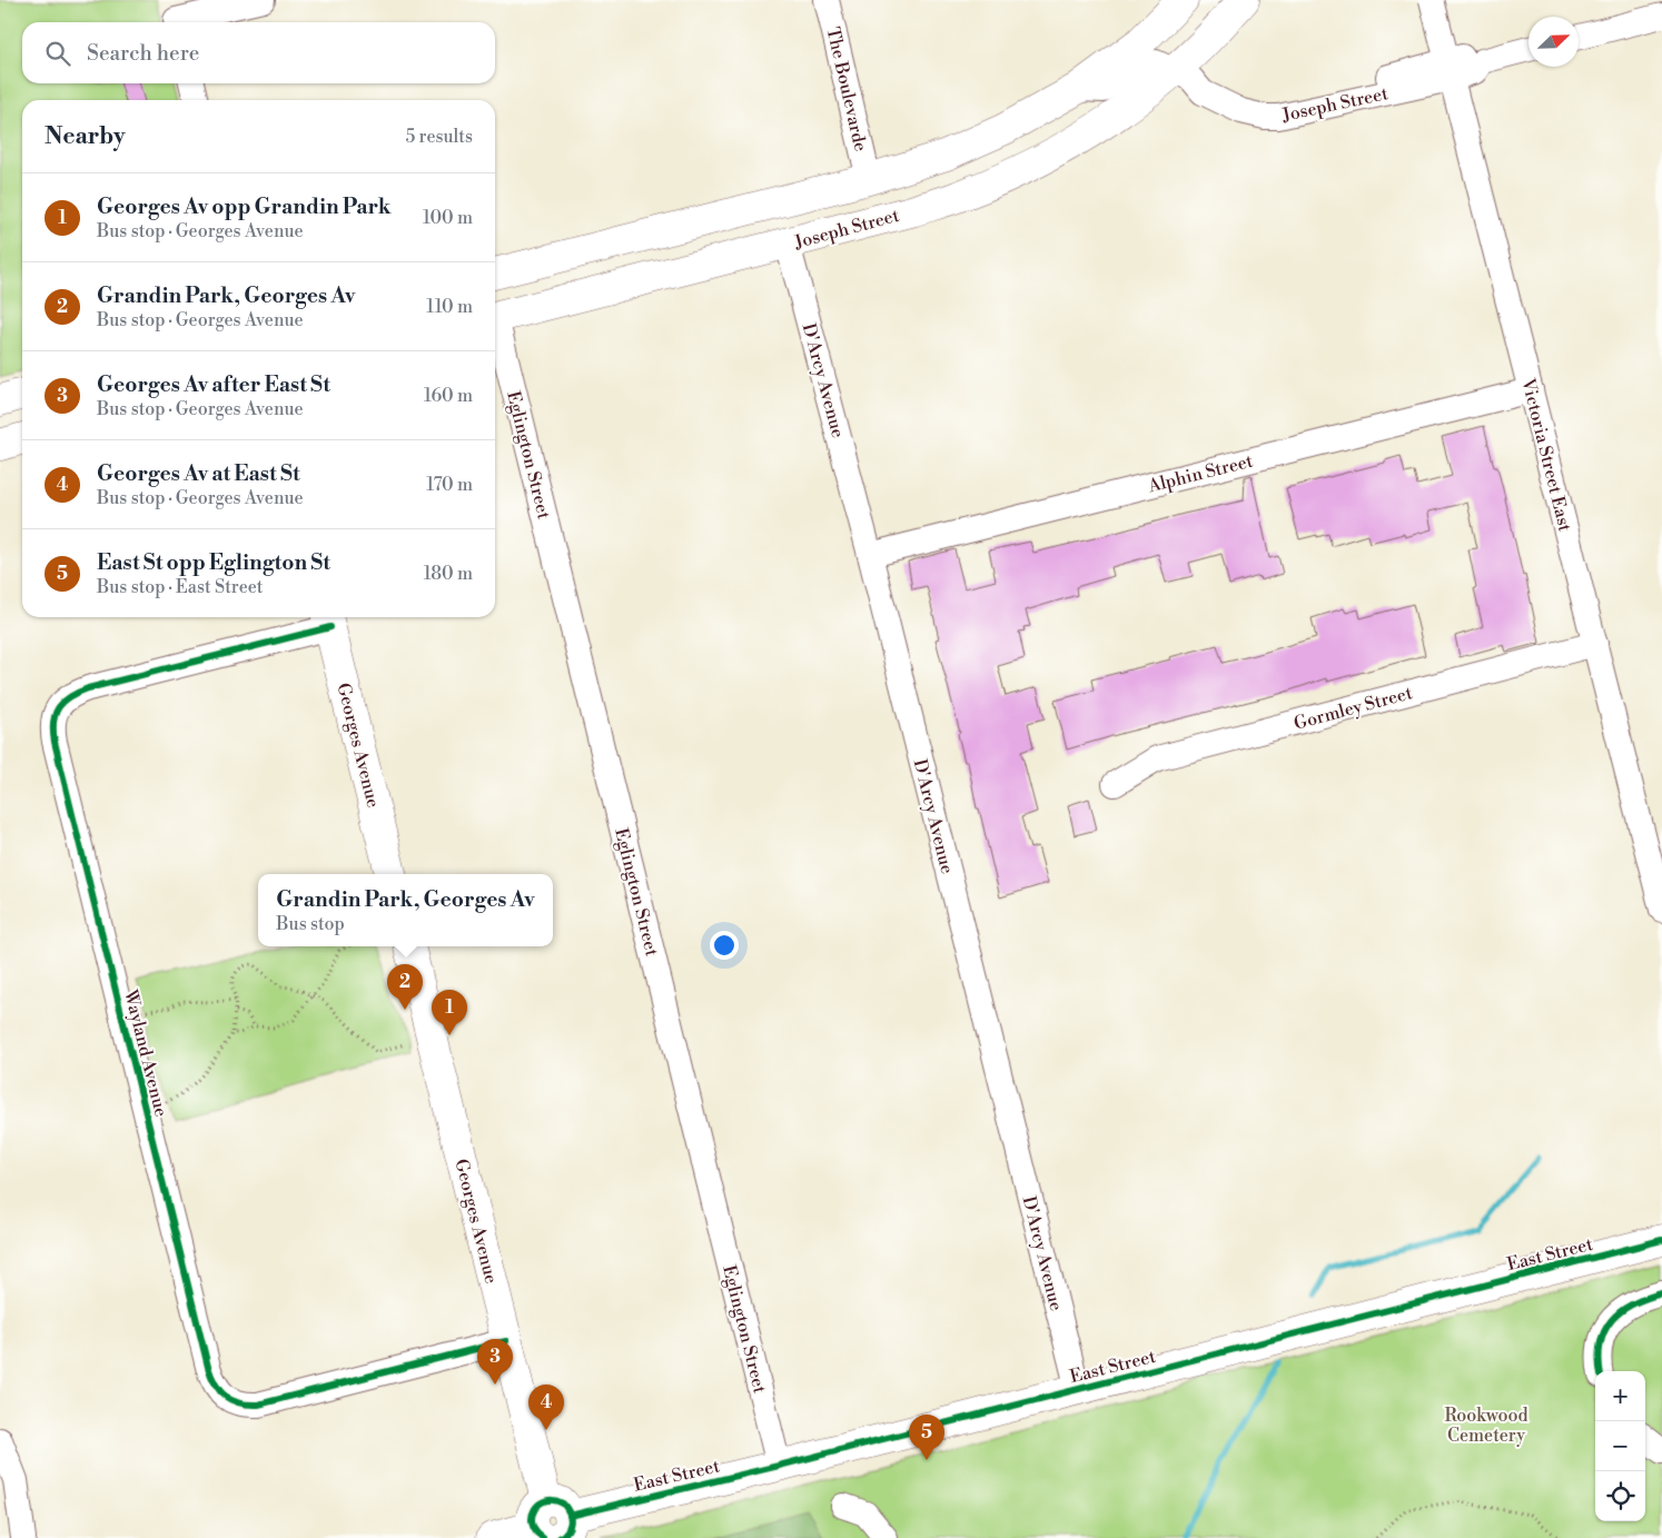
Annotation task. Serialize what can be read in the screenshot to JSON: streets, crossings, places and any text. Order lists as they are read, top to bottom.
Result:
{
  "streets": {
    "main road": ["Joseph Street", "Georges Avenue", "East Street"],
    "street": [
      "The Boulevarde",
      "D'Arcy Avenue",
      "Eglington Street",
      "Victoria Street East",
      "Alphin Street",
      "Gormley Street",
      "Wayland Avenue"
    ]
  },
  "crossings": [
    ["The Boulevarde", "Joseph Street"],
    ["Joseph Street", "D'Arcy Avenue"],
    ["Joseph Street", "Victoria Street East"],
    ["D'Arcy Avenue", "Alphin Street"],
    ["D'Arcy Avenue", "East Street"],
    ["Eglington Street", "East Street"],
    ["Victoria Street East", "Alphin Street"],
    ["Victoria Street East", "Gormley Street"],
    ["Georges Avenue", "Wayland Avenue"],
    ["Georges Avenue", "East Street"]
  ],
  "parks": ["Rookwood Cemetery"],
  "north": "top right",
  "page": {
    "search": "Search here",
    "heading": ["Nearby", "5 results"],
    "list": [
      {
        "mark": "1",
        "name": "Georges Av opp Grandin Park",
        "note": "Bus stop · Georges Avenue",
        "value": "100 m"
      },
      {
        "mark": "2",
        "name": "Grandin Park, Georges Av",
        "note": "Bus stop · Georges Avenue",
        "value": "110 m"
      },
      {
        "mark": "3",
        "name": "Georges Av after East St",
        "note": "Bus stop · Georges Avenue",
        "value": "160 m"
      },
      {
        "mark": "4",
        "name": "Georges Av at East St",
        "note": "Bus stop · Georges Avenue",
        "value": "170 m"
      },
      {
        "mark": "5",
        "name": "East St opp Eglington St",
        "note": "Bus stop · East Street",
        "value": "180 m"
      }
    ],
    "popup": ["Grandin Park, Georges Av", "Bus stop"],
    "pins": [
      "2",
      "1",
      "3",
      "4",
      "5"
    ],
    "map_buttons": ["+", "−"]
  }
}
